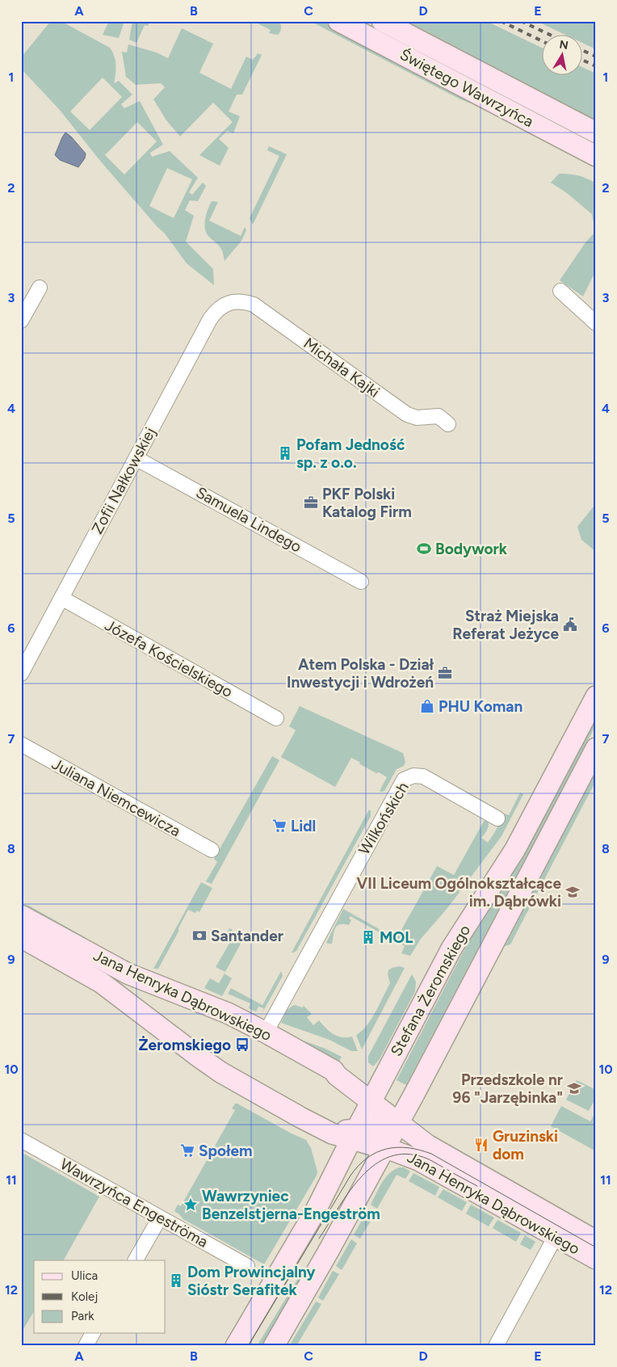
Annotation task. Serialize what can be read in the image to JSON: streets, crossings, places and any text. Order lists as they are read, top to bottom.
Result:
{
  "streets": {
    "main road": ["Świętego Wawrzyńca", "Stefana Żeromskiego", "Jana Henryka Dąbrowskiego"],
    "street": [
      "Michała Kajki",
      "Zofii Nałkowskiej",
      "Samuela Lindego",
      "Józefa Kościelskiego",
      "Juliana Niemcewicza",
      "Wilkońskich",
      "Wawrzyńca Engeströma"
    ]
  },
  "crossings": [
    ["Michała Kajki", "Zofii Nałkowskiej"],
    ["Zofii Nałkowskiej", "Samuela Lindego"],
    ["Zofii Nałkowskiej", "Józefa Kościelskiego"],
    ["Wilkońskich", "Jana Henryka Dąbrowskiego"],
    ["Stefana Żeromskiego", "Jana Henryka Dąbrowskiego"]
  ],
  "places": {
    "building": ["Pofam Jedność sp. z o.o.", "MOL", "Dom Prowincjalny Sióstr Serafitek"],
    "office": ["PKF Polski Katalog Firm", "Atem Polska - Dział Inwestycji i Wdrożeń"],
    "sports": ["Bodywork"],
    "public building": ["Straż Miejska Referat Jeżyce"],
    "shop": ["PHU Koman"],
    "supermarket": ["Lidl", "Społem"],
    "school or university": ["VII Liceum Ogólnokształcące im. Dąbrówki", "Przedszkole nr 96 \"Jarzębinka\""],
    "bank": ["Santander"],
    "bus stop": ["Żeromskiego"],
    "restaurant": ["Gruzinski dom"],
    "place": ["Wawrzyniec Benzelstjerna-Engeström"]
  },
  "legend": ["Ulica", "Kolej", "Park"],
  "north": "top",
  "grid": {
    "columns": [
      "A",
      "B",
      "C",
      "D",
      "E"
    ],
    "rows": [
      "1",
      "2",
      "3",
      "4",
      "5",
      "6",
      "7",
      "8",
      "9",
      "10",
      "11",
      "12"
    ]
  }
}
